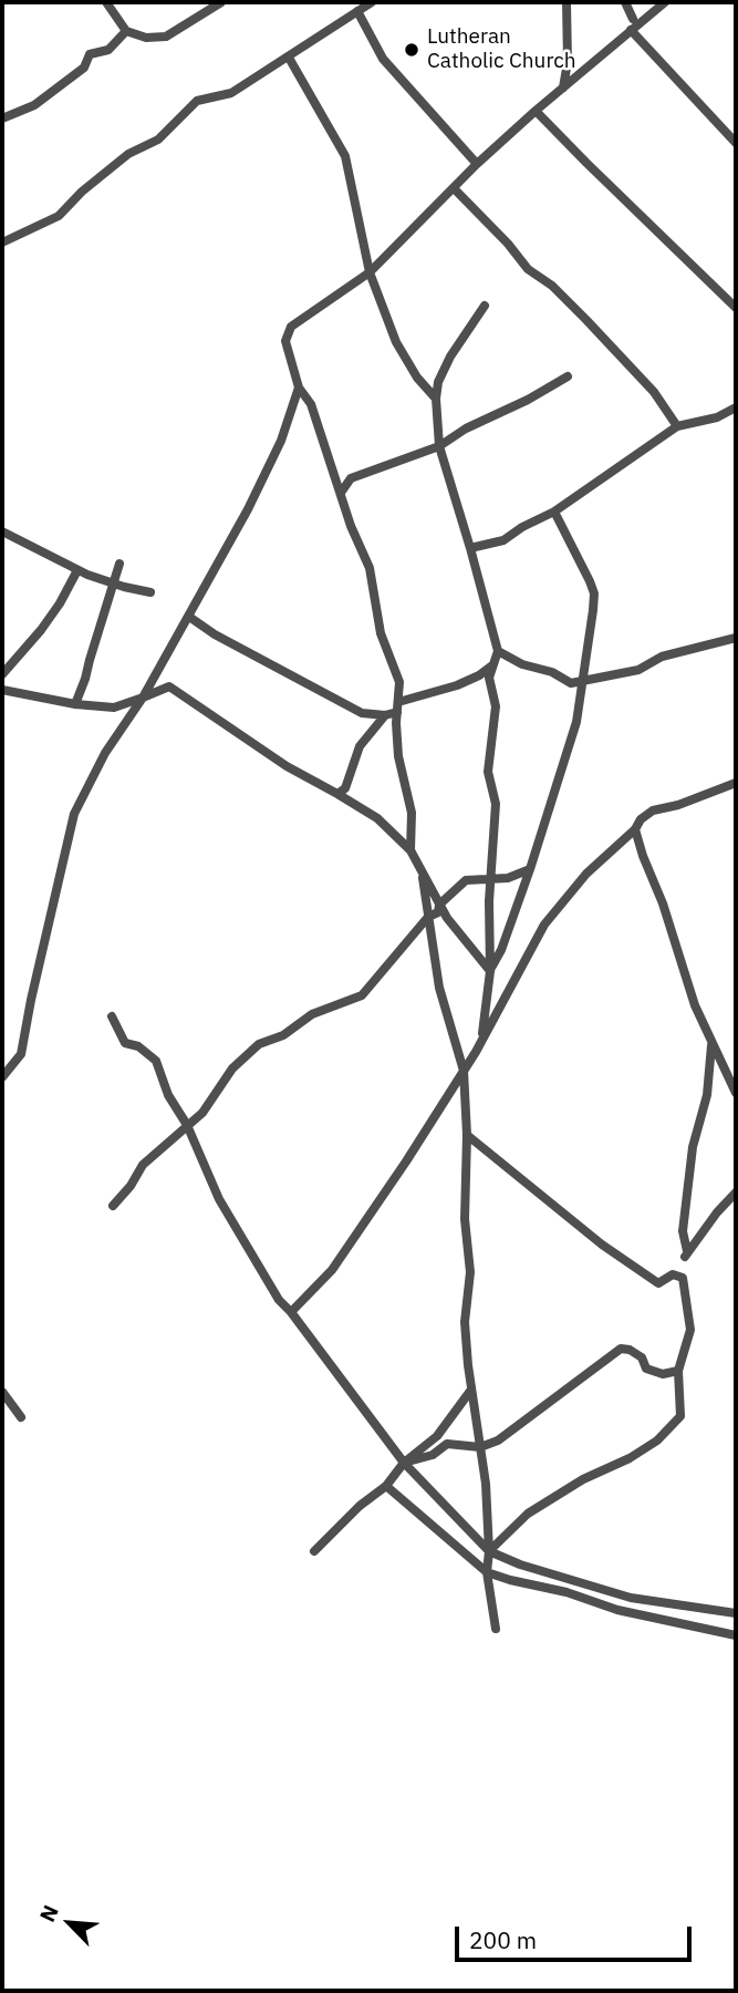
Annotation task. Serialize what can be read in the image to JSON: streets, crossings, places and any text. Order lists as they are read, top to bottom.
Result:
{
  "places": ["Lutheran Catholic Church"],
  "scale_bar": "200 m",
  "north": "top left"
}
